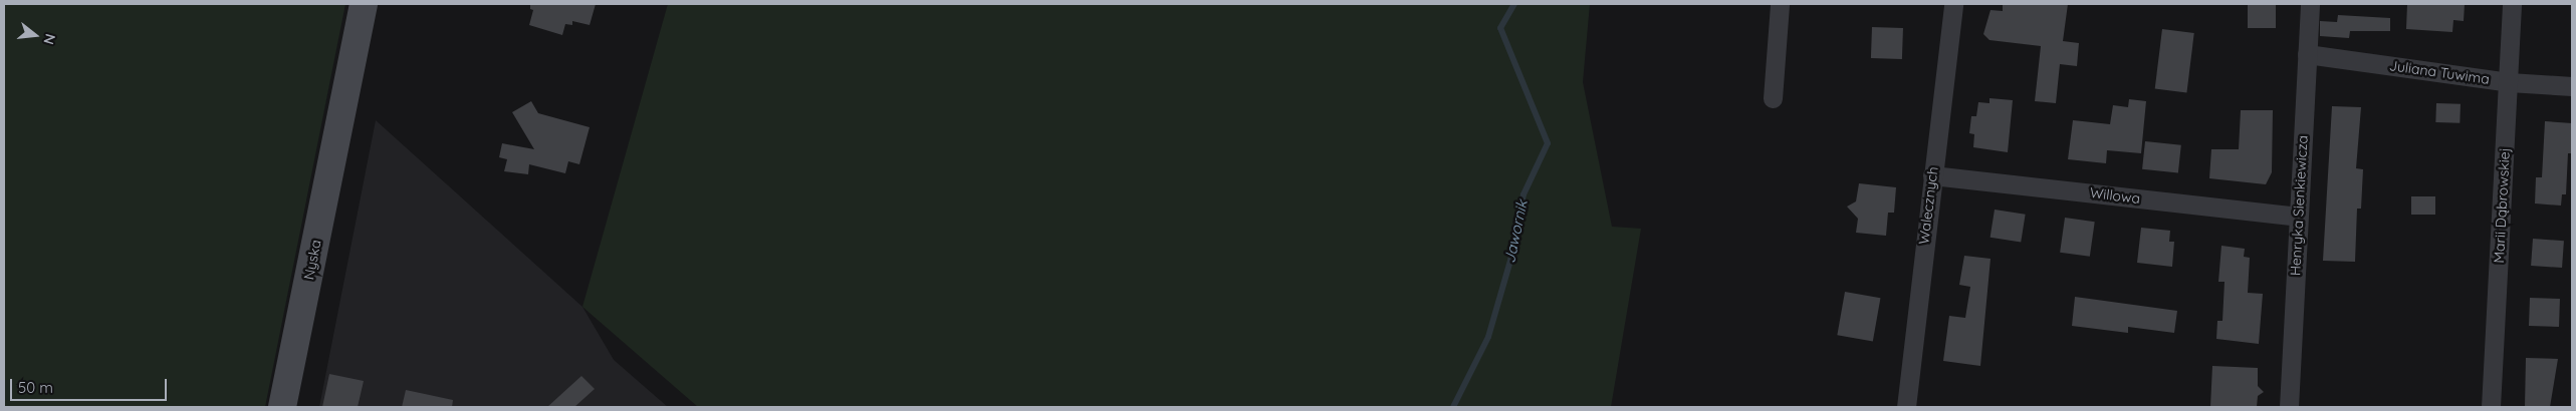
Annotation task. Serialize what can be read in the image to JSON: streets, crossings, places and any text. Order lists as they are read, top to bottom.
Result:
{
  "streets": {
    "street": [
      "Juliana Tuwima",
      "Willowa",
      "Walecznych",
      "Henryka Sienkiewicza",
      "Marii Dąbrowskiej",
      "Nyska"
    ]
  },
  "crossings": [
    ["Juliana Tuwima", "Henryka Sienkiewicza"],
    ["Juliana Tuwima", "Marii Dąbrowskiej"],
    ["Willowa", "Walecznych"],
    ["Willowa", "Henryka Sienkiewicza"]
  ],
  "water": ["Jawornik"],
  "scale_bar": "50 m",
  "north": "right"
}
